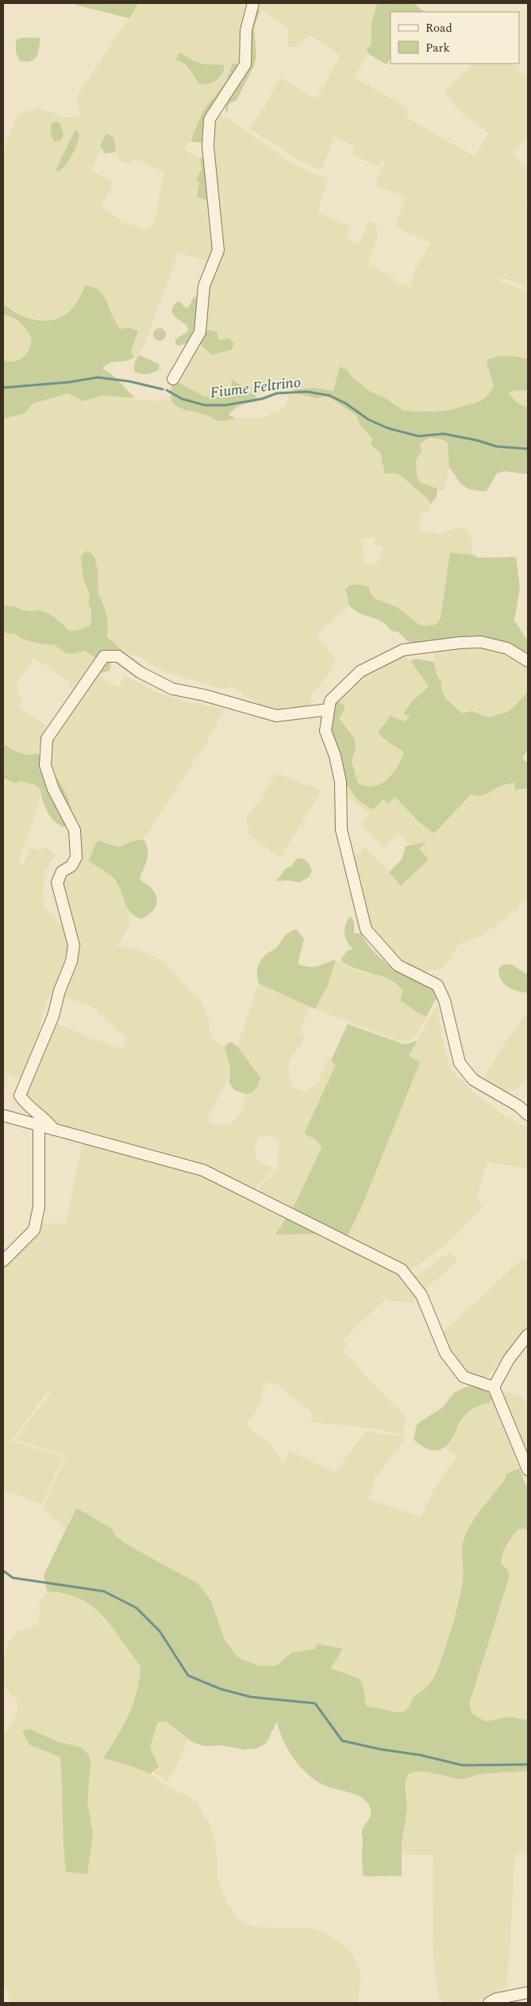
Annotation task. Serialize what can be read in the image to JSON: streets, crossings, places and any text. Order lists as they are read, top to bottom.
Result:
{
  "water": ["Fiume Feltrino"],
  "legend": ["Road", "Park"]
}
